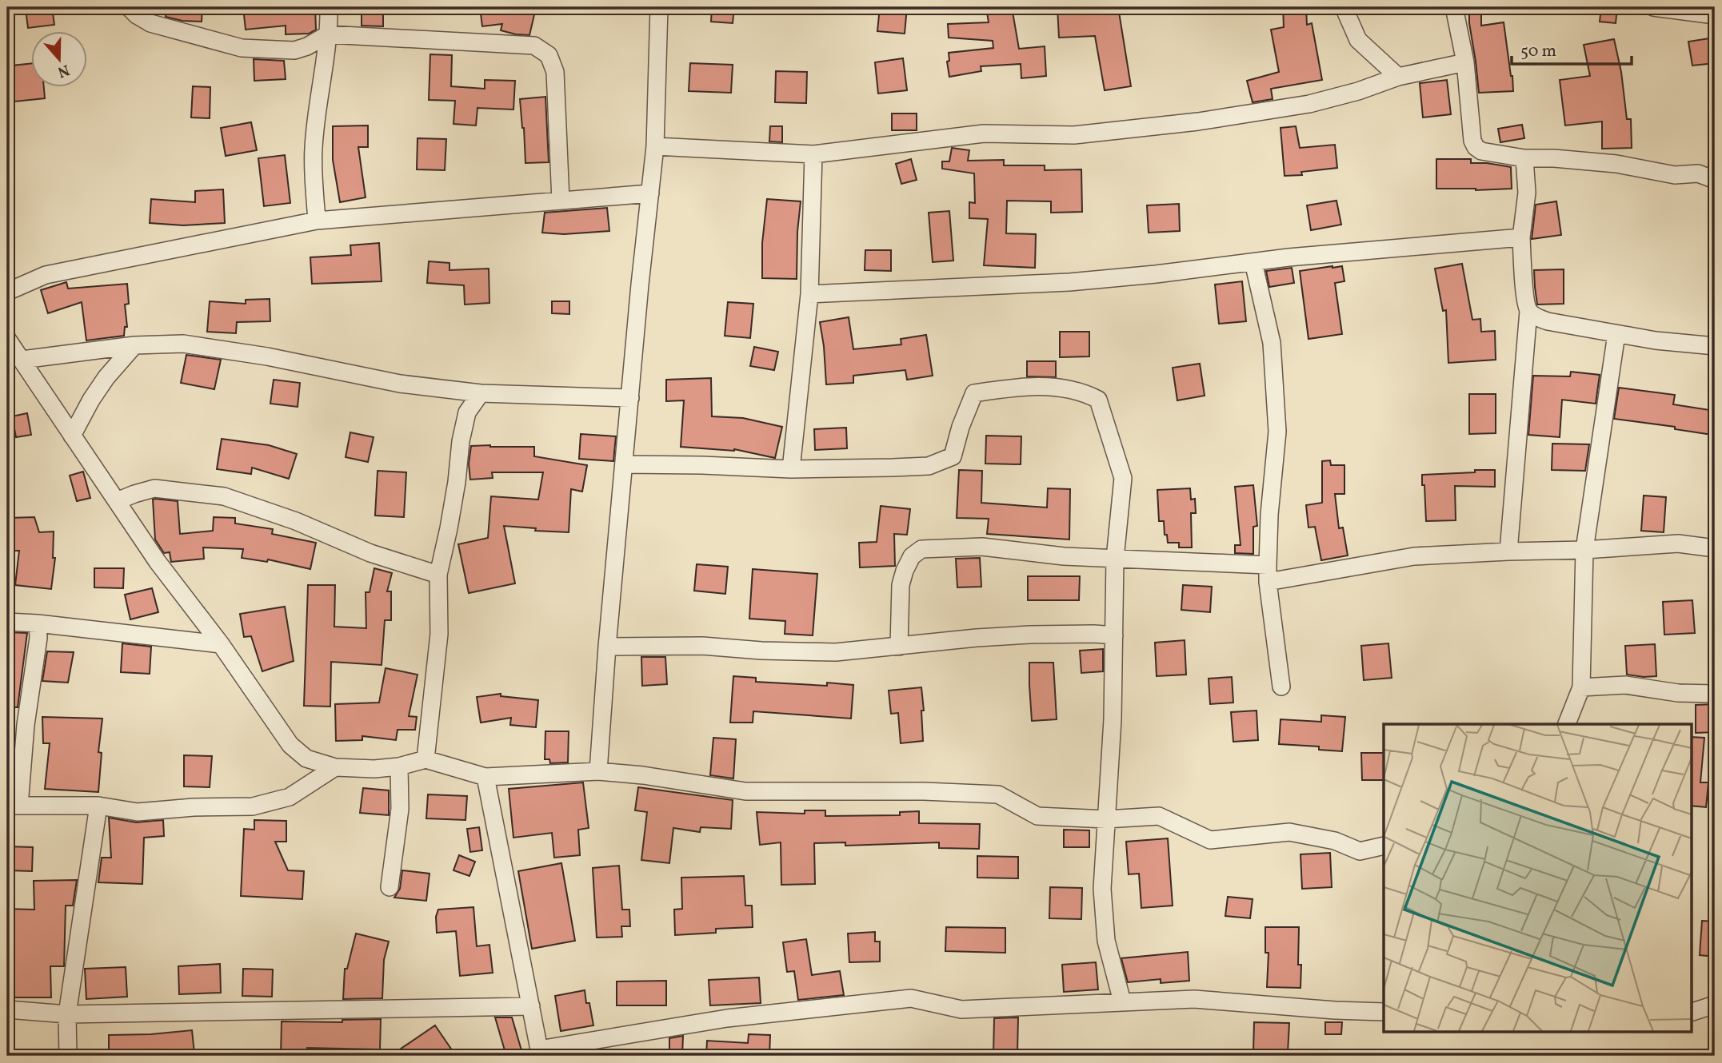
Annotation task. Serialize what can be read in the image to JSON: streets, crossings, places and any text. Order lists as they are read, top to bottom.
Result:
{
  "scale_bar": "50 m",
  "north": "bottom"
}
